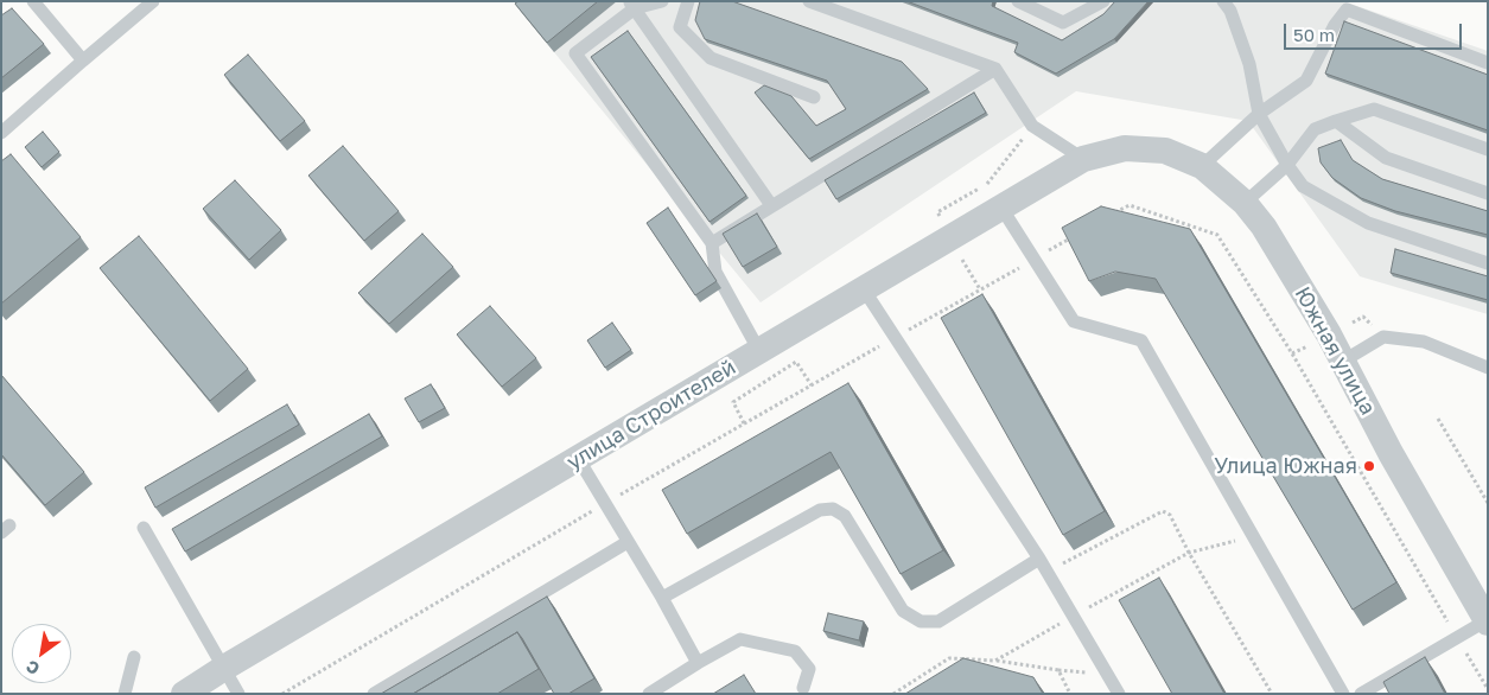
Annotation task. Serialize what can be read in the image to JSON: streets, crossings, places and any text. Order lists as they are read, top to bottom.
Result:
{
  "streets": {
    "street": ["Южная улица", "улица Строителей"]
  },
  "crossings": [
    ["Южная улица", "улица Строителей"]
  ],
  "places": ["Улица Южная"],
  "scale_bar": "50 m",
  "north": "bottom left"
}
